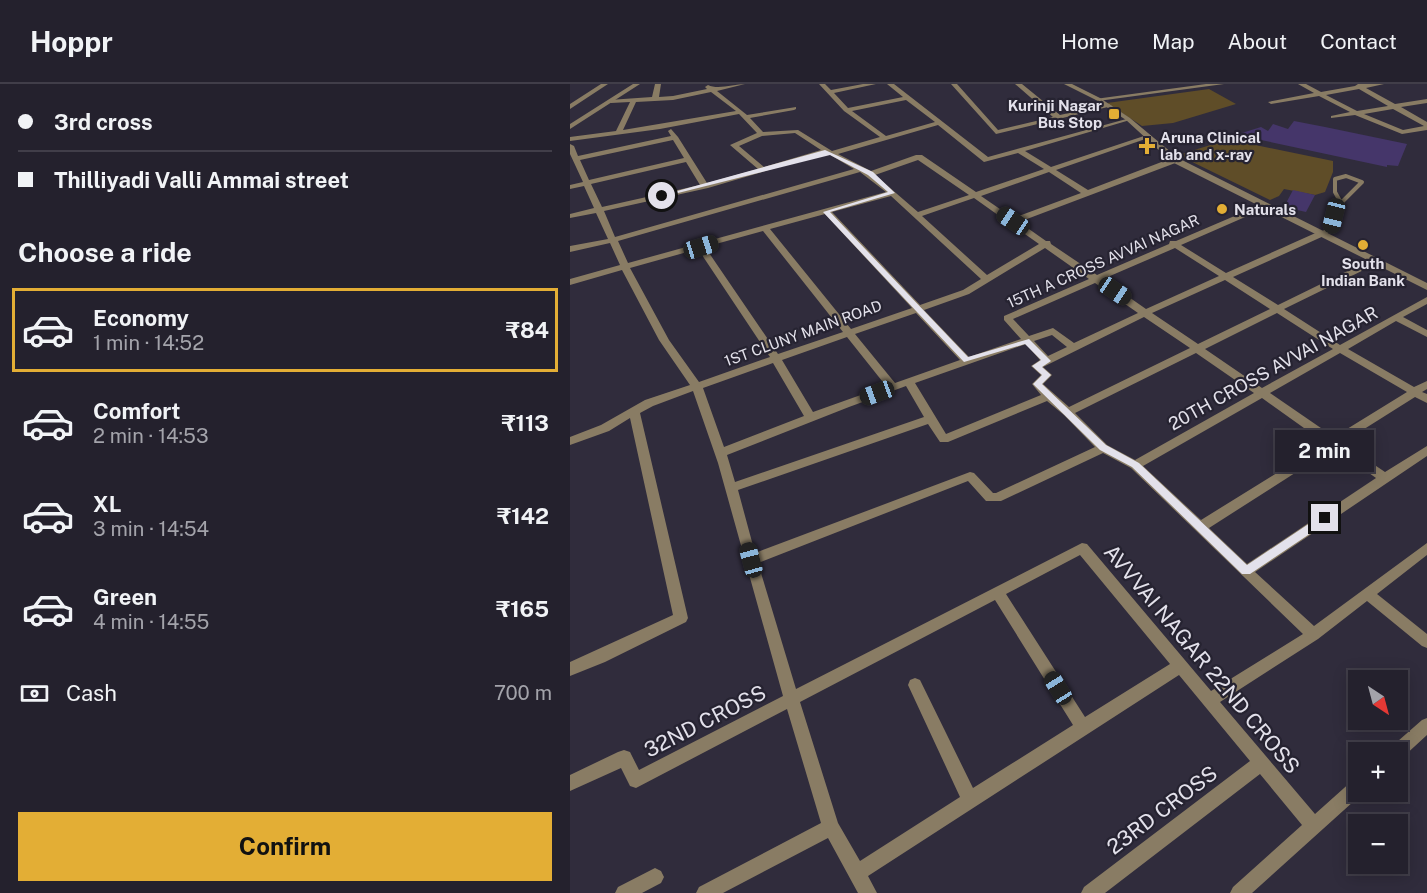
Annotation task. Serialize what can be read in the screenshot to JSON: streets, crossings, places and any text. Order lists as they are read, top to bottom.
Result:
{
  "streets": {
    "street": [
      "15TH A CROSS AVVAI NAGAR",
      "1ST CLUNY MAIN ROAD",
      "20TH CROSS AVVAI NAGAR",
      "AVVVAI NAGAR 22ND CROSS",
      "32ND CROSS",
      "23RD CROSS"
    ]
  },
  "crossings": [
    ["AVVVAI NAGAR 22ND CROSS", "32ND CROSS"],
    ["AVVVAI NAGAR 22ND CROSS", "23RD CROSS"]
  ],
  "places": {
    "transit": ["Kurinji Nagar Bus Stop"],
    "health": ["Aruna Clinical lab and x-ray"],
    "other": ["Naturals", "South Indian Bank"]
  },
  "north": "bottom right",
  "page": {
    "header": "Hoppr",
    "nav": [
      "Home",
      "Map",
      "About",
      "Contact"
    ],
    "banner": ["3rd cross", "Thilliyadi Valli Ammai street"],
    "heading": "Choose a ride",
    "list": [
      {
        "name": "Economy",
        "note": "1 min · 14:52",
        "value": "₹84"
      },
      {
        "name": "Comfort",
        "note": "2 min · 14:53",
        "value": "₹113"
      },
      {
        "name": "XL",
        "note": "3 min · 14:54",
        "value": "₹142"
      },
      {
        "name": "Green",
        "note": "4 min · 14:55",
        "value": "₹165"
      }
    ],
    "bubble": "2 min",
    "pay": ["Cash", "700 m"],
    "map_buttons": ["+", "−"],
    "buttons": "Confirm"
  }
}
